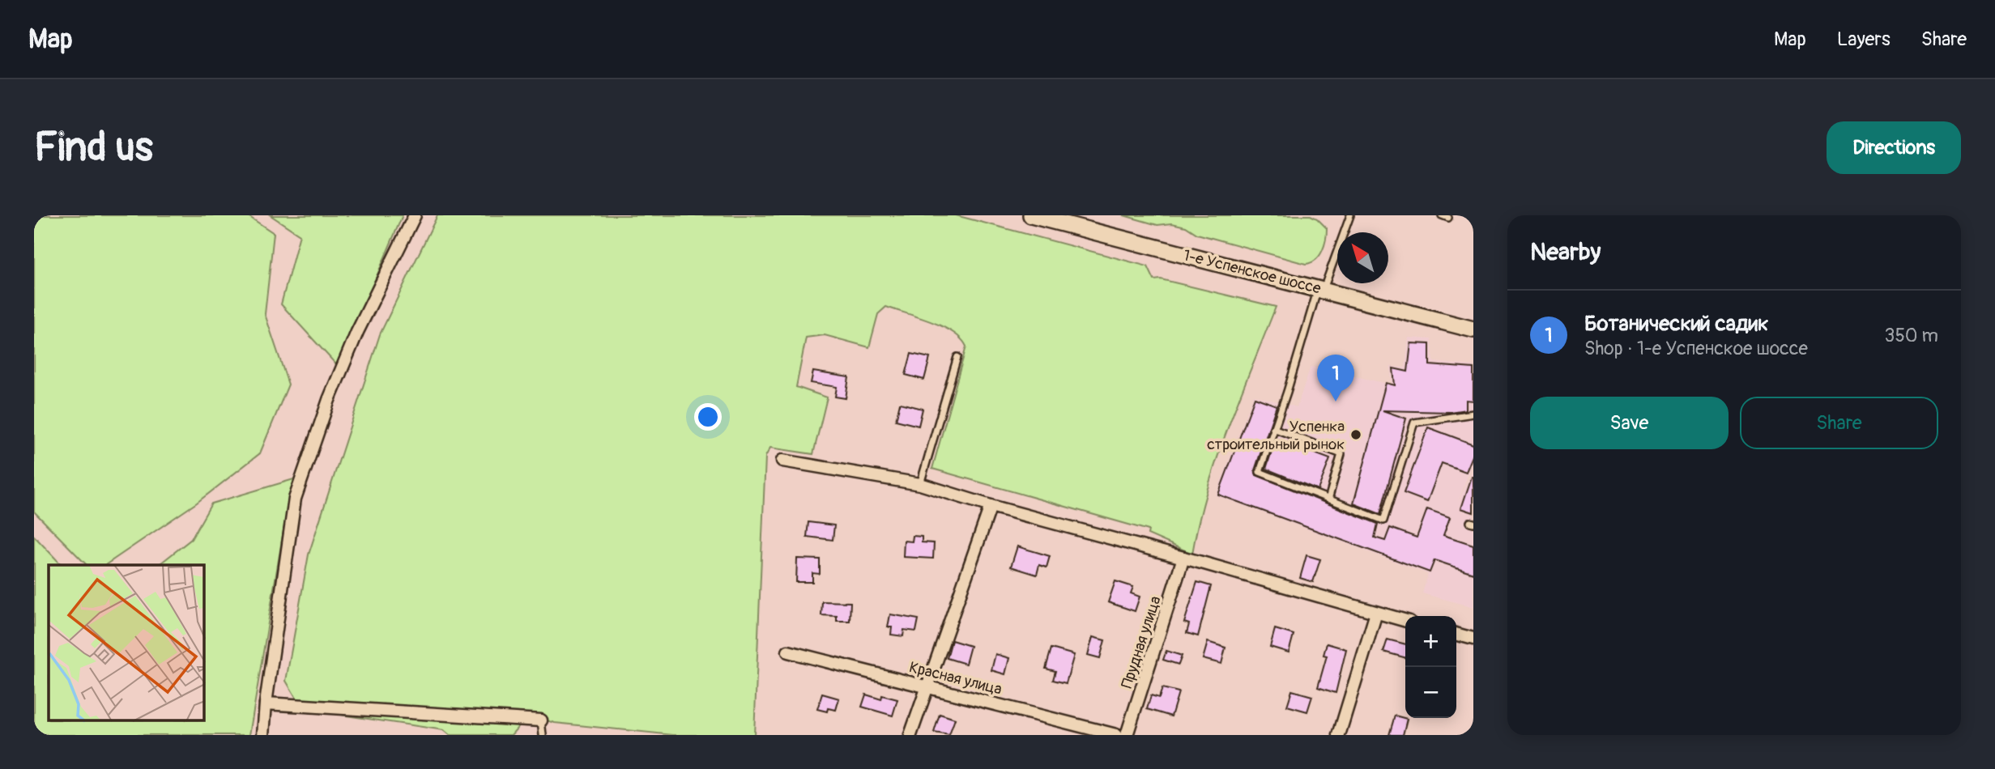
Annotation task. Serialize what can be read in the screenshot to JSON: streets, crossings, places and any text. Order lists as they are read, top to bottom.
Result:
{
  "streets": {
    "main road": ["1-е Успенское шоссе"],
    "street": ["Прудная улица", "Красная улица"]
  },
  "places": ["Успенка строительный рынок"],
  "north": "top left",
  "page": {
    "header": "Map",
    "nav": ["Map", "Layers", "Share"],
    "buttons": [
      "Directions",
      ["Save", "Share"]
    ],
    "title": "Find us",
    "heading": "Nearby",
    "list": [
      {
        "mark": "1",
        "name": "Ботанический садик",
        "note": "Shop · 1-е Успенское шоссе",
        "value": "350 m"
      }
    ],
    "pins": "1",
    "map_buttons": ["+", "−"]
  }
}
